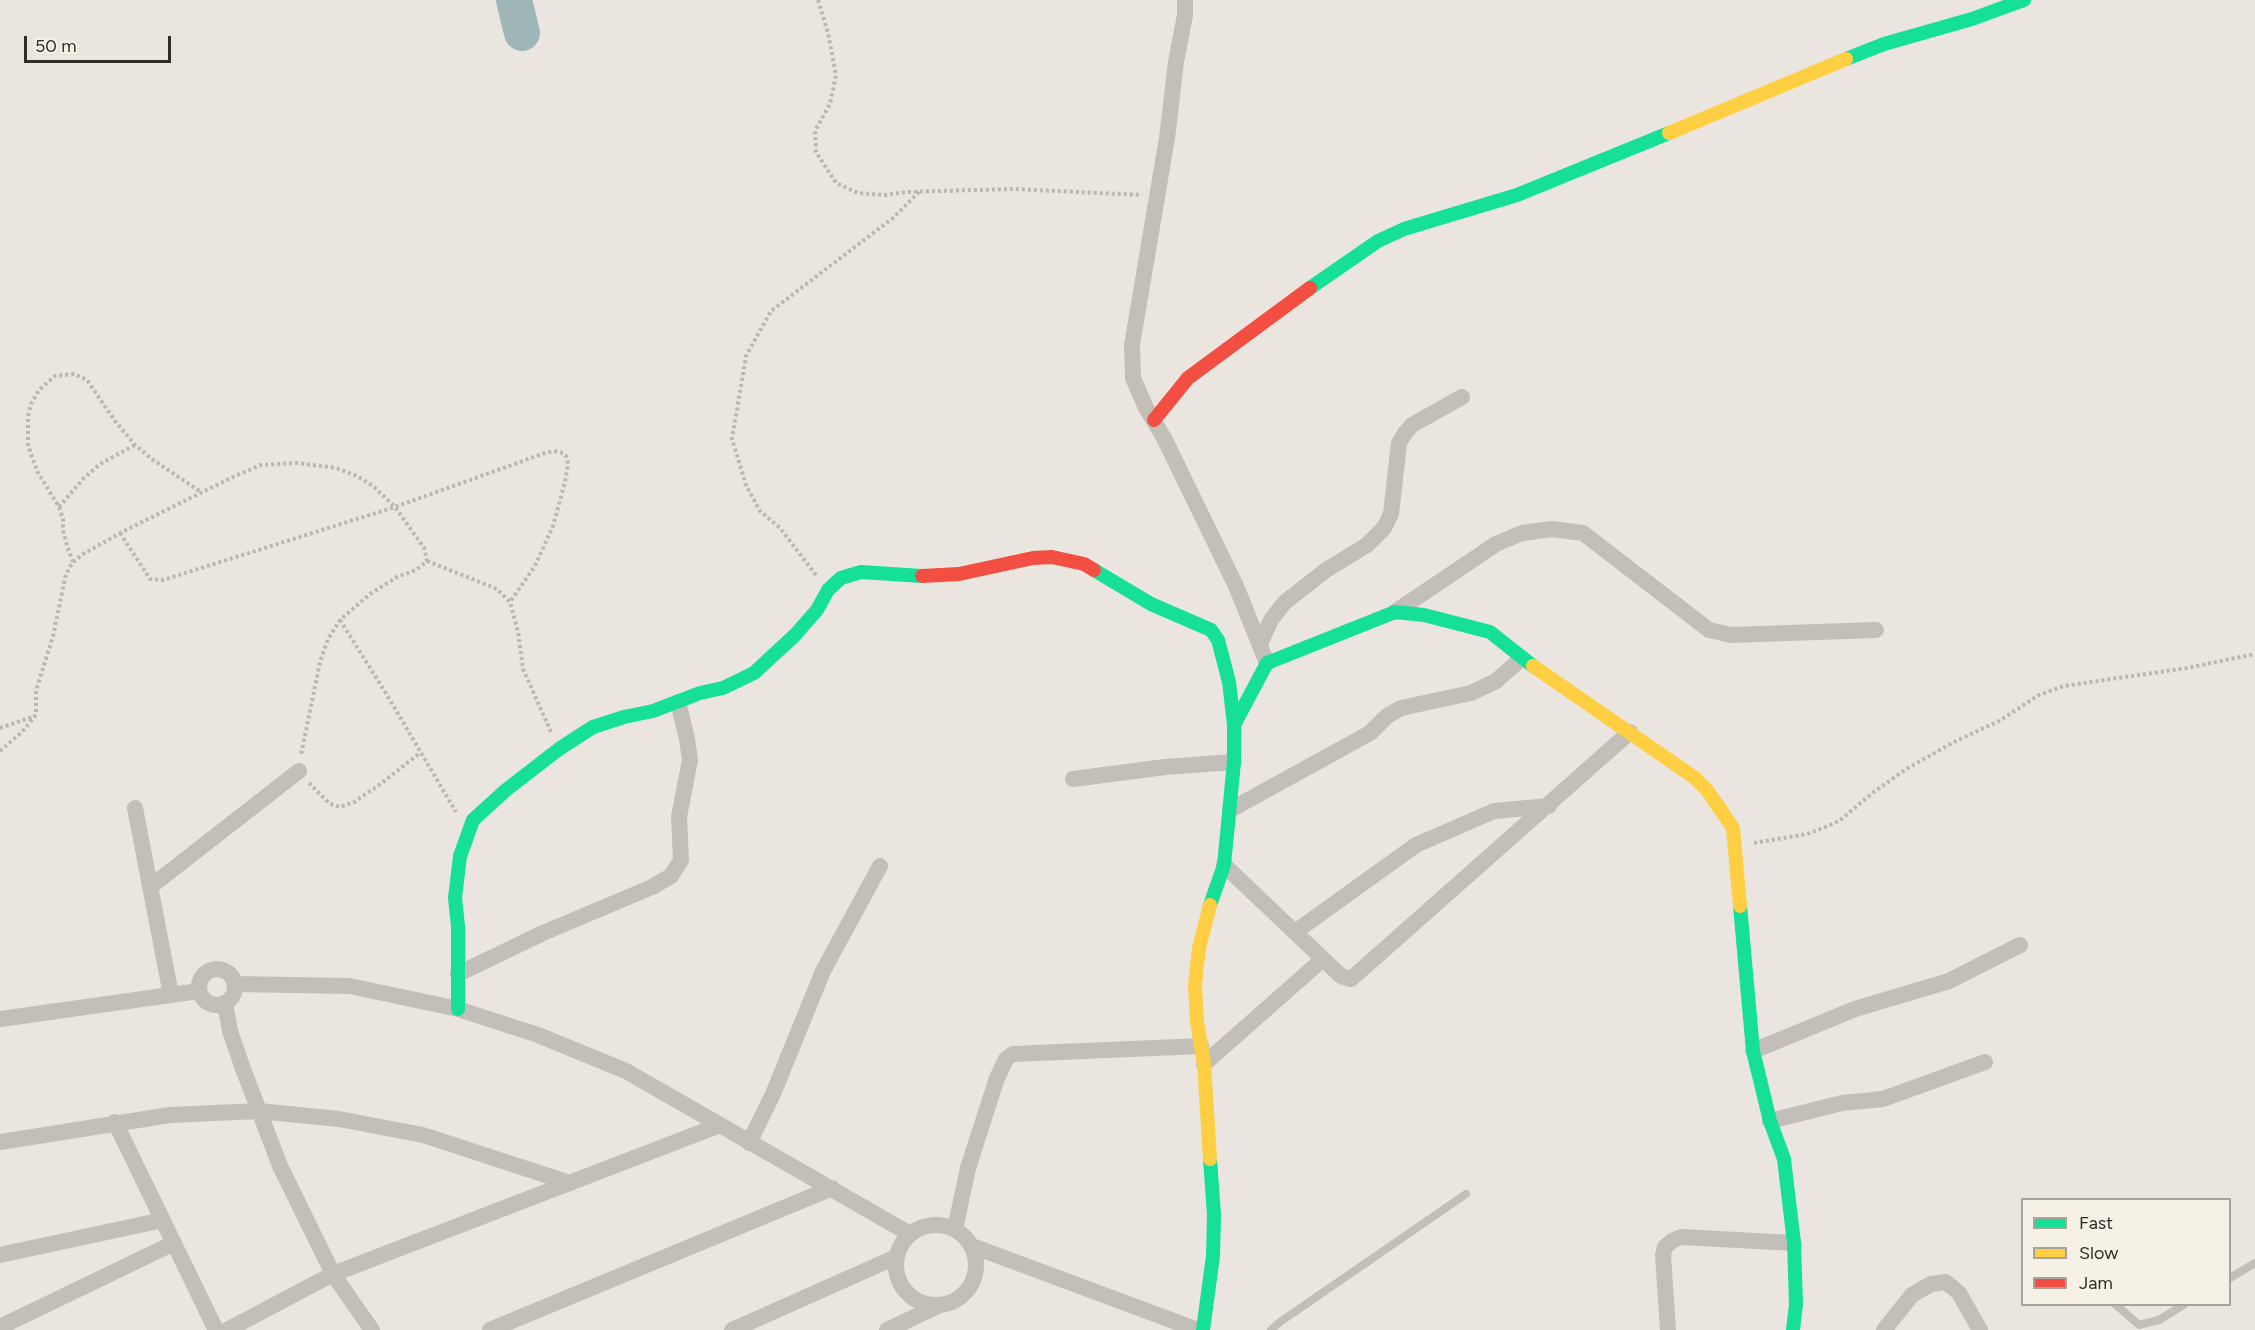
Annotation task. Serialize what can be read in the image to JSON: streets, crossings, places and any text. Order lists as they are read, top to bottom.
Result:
{
  "legend": ["Fast", "Slow", "Jam"],
  "scale_bar": "50 m"
}
